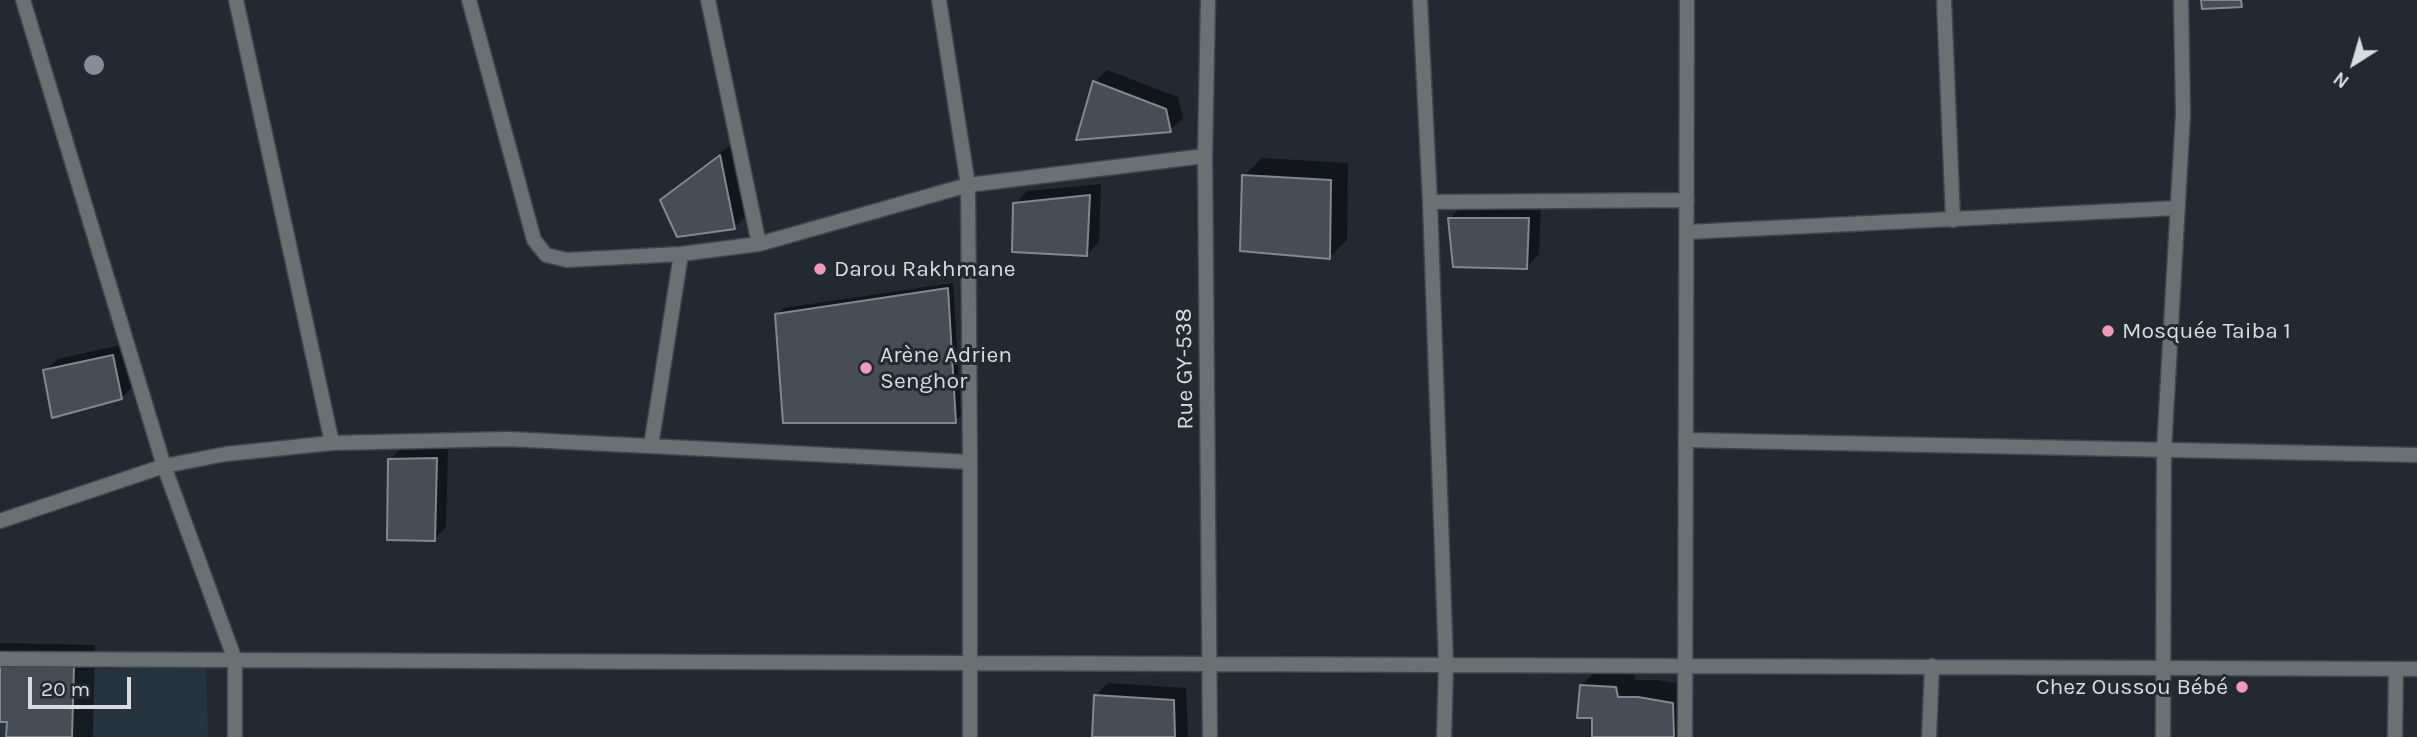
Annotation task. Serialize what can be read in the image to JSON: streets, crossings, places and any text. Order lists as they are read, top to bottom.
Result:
{
  "streets": {
    "street": ["Rue GY-538"]
  },
  "places": [
    "Darou Rakhmane",
    "Mosquée Taiba 1",
    "Arène Adrien Senghor",
    "Chez Oussou Bébé"
  ],
  "scale_bar": "20 m",
  "north": "bottom left"
}
